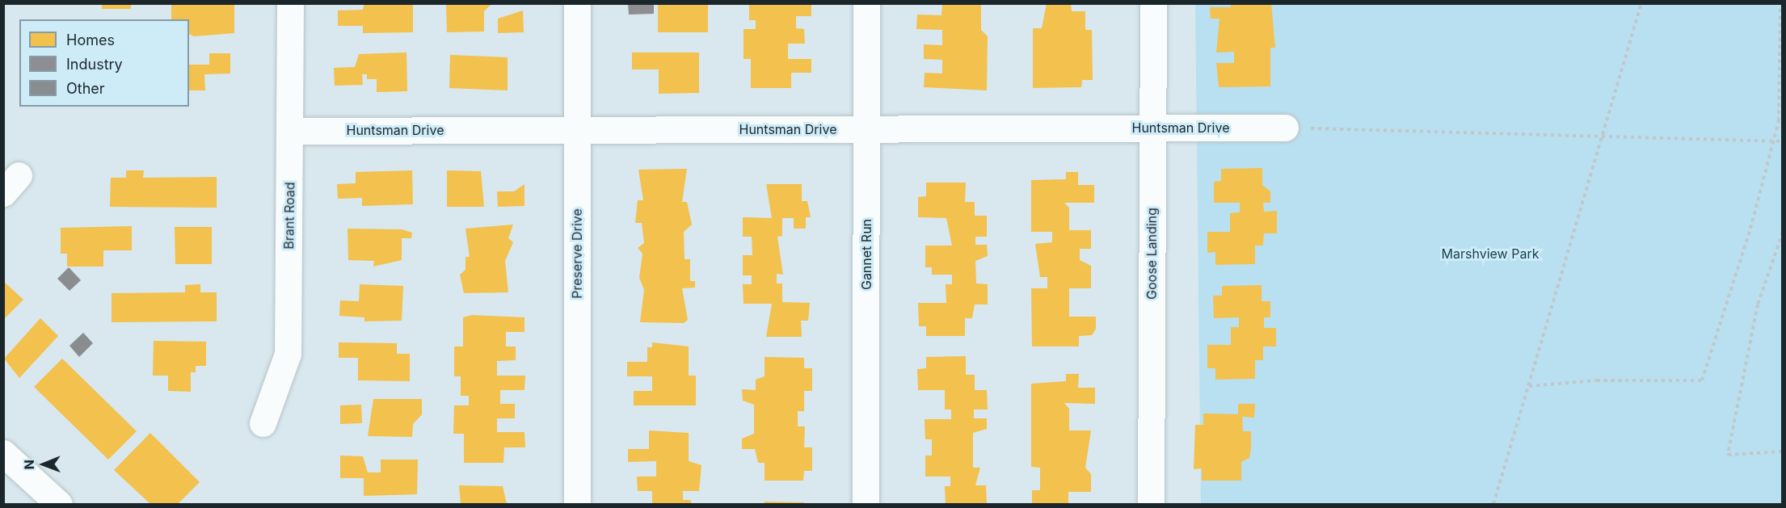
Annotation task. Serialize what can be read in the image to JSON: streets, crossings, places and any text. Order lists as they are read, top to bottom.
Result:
{
  "streets": {
    "street": [
      "Huntsman Drive",
      "Brant Road",
      "Preserve Drive",
      "Goose Landing",
      "Gannet Run"
    ]
  },
  "crossings": [
    ["Huntsman Drive", "Brant Road"],
    ["Huntsman Drive", "Preserve Drive"],
    ["Huntsman Drive", "Goose Landing"],
    ["Huntsman Drive", "Gannet Run"]
  ],
  "parks": ["Marshview Park"],
  "legend": ["Homes", "Industry", "Other"],
  "north": "left"
}
